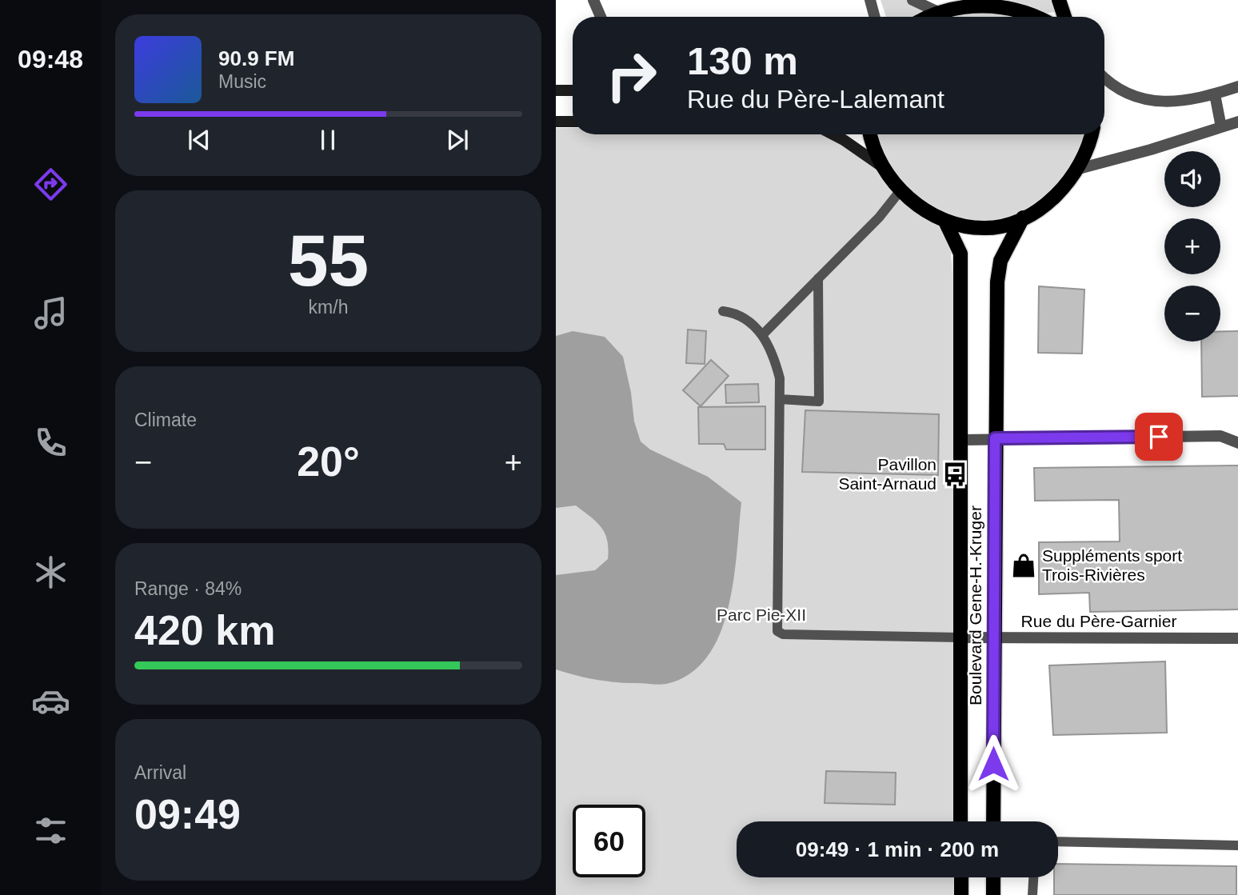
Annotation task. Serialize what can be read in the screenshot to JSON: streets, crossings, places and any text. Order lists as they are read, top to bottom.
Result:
{
  "streets": {
    "main road": ["Boulevard Gene-H.-Kruger"],
    "street": ["Rue du Père-Garnier"]
  },
  "crossings": [
    ["Boulevard Gene-H.-Kruger", "Rue du Père-Garnier"]
  ],
  "parks": ["Parc Pie-XII"],
  "places": {
    "bus stop": ["Pavillon Saint-Arnaud"],
    "shop": ["Suppléments sport Trois-Rivières"]
  },
  "page": {
    "tabs": "09:48",
    "turn": ["130 m", "Rue du Père-Lalemant"],
    "song": ["90.9 FM", "Music"],
    "map_buttons": ["+", "−"],
    "tile": [
      ["55", "km/h"],
      "Climate",
      ["Range · 84%", "420 km"],
      ["Arrival", "09:49"]
    ],
    "heat": ["−", "20°", "+"],
    "limit": "60",
    "trip": "09:49 · 1 min · 200 m"
  }
}
